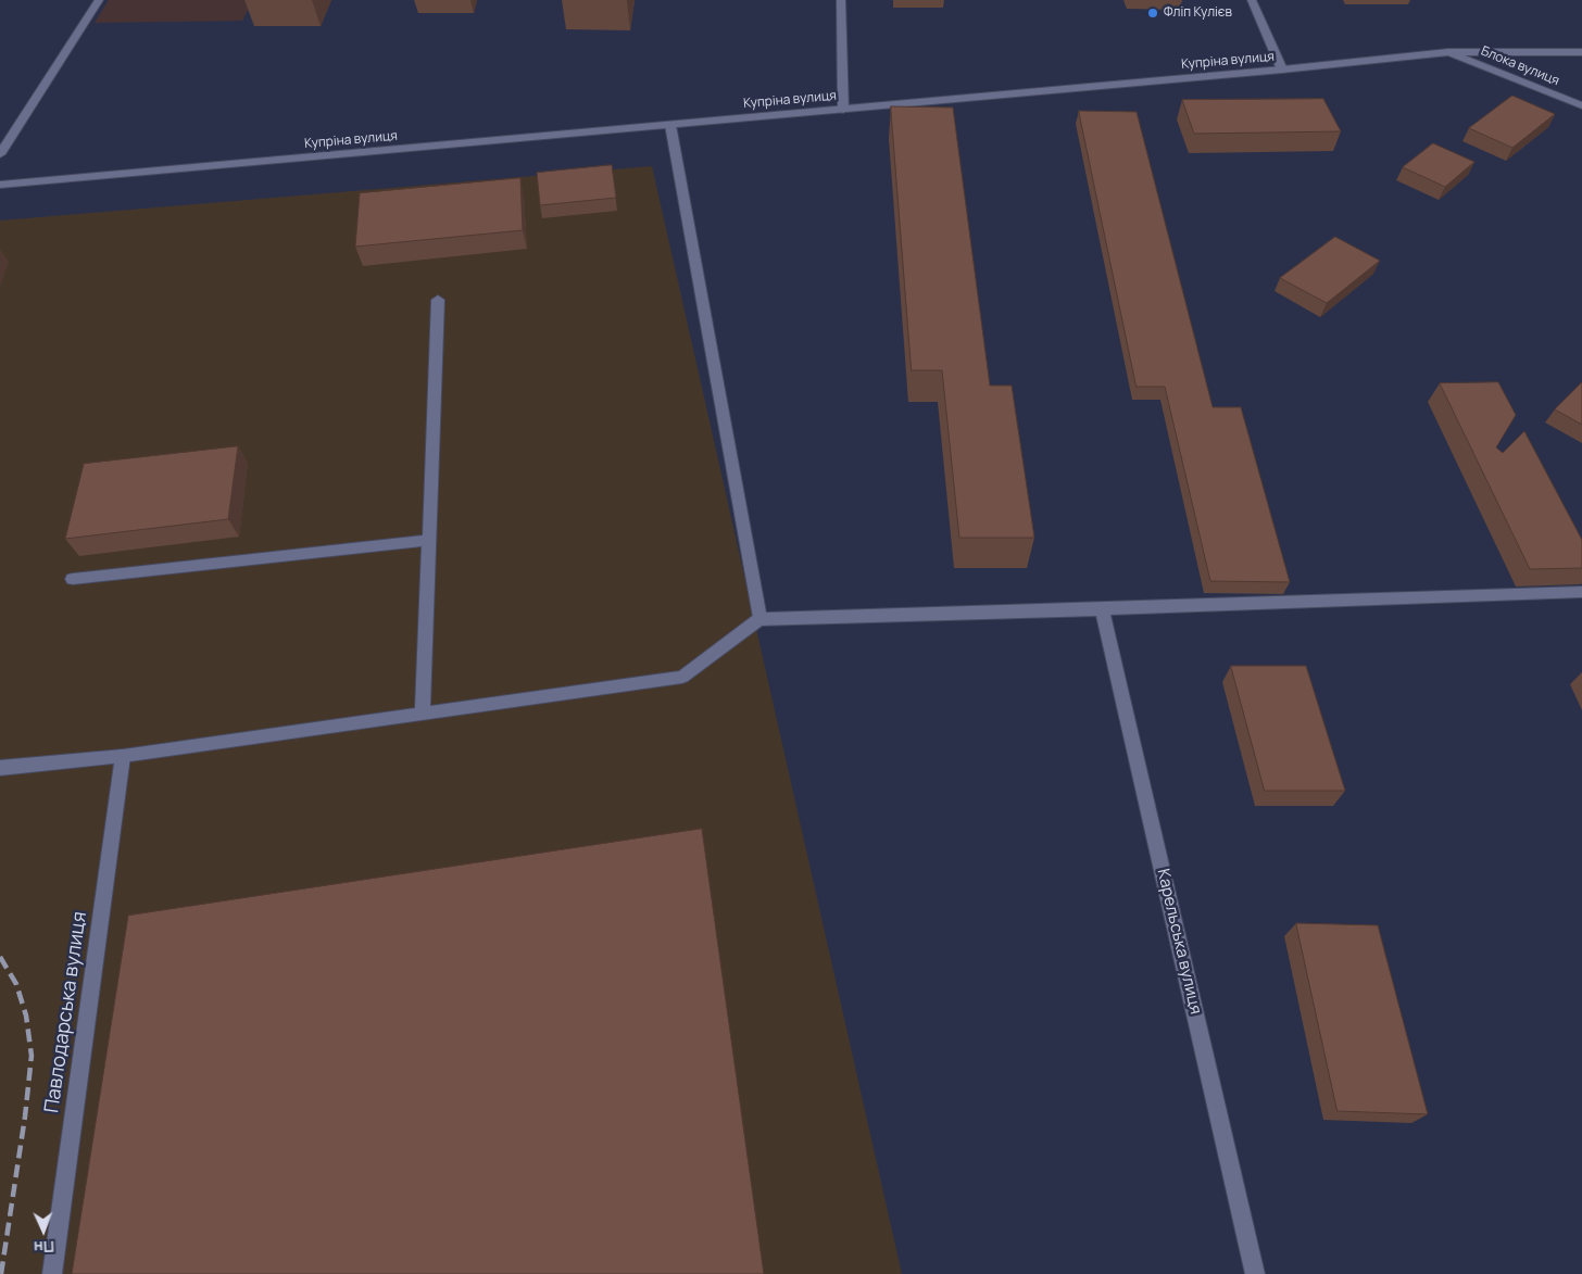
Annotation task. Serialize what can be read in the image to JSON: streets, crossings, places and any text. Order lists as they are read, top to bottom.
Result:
{
  "streets": {
    "street": [
      "Купріна вулиця",
      "Блока вулиця",
      "Карельська вулиця",
      "Павлодарська вулиця"
    ]
  },
  "crossings": [
    ["Купріна вулиця", "Блока вулиця"]
  ],
  "places": ["Фліп Кулієв"],
  "north": "bottom"
}
